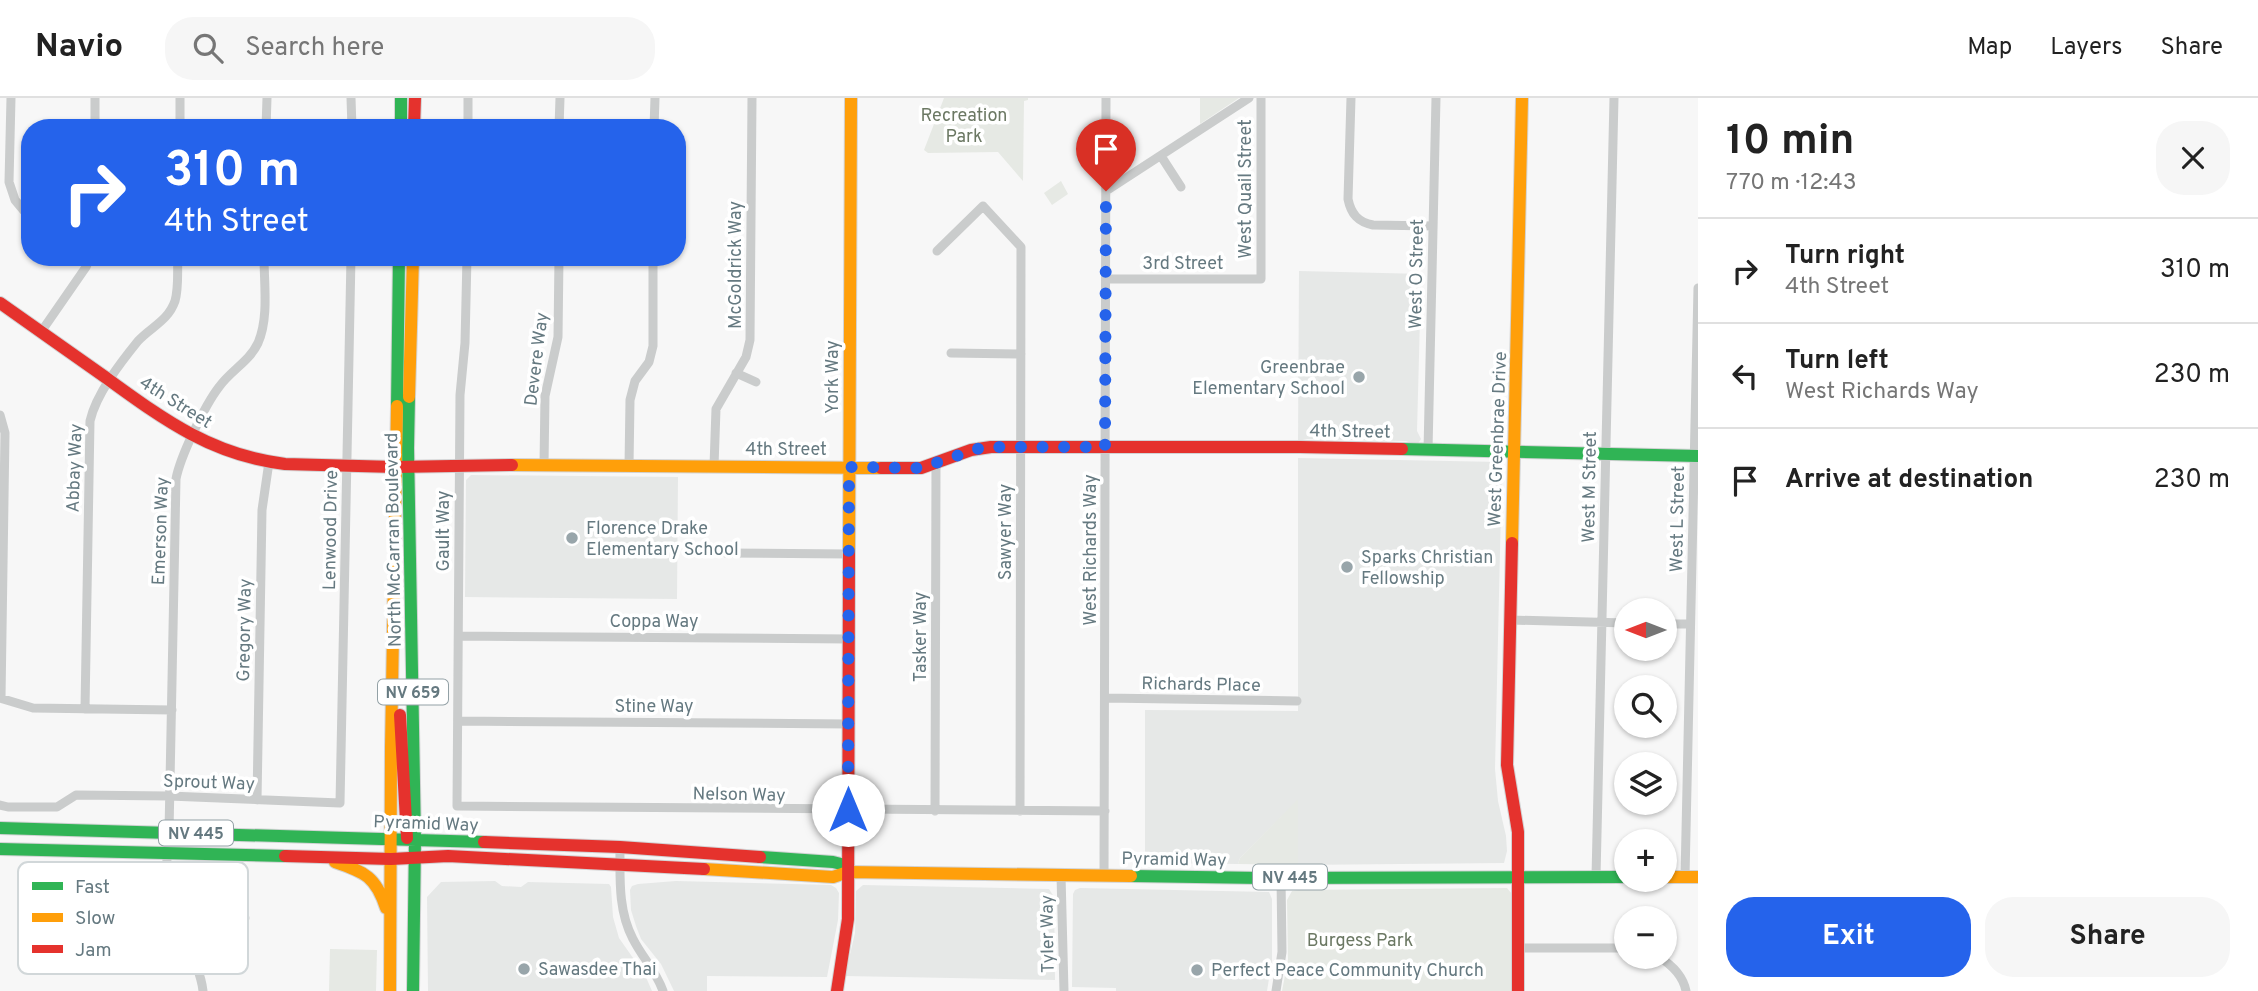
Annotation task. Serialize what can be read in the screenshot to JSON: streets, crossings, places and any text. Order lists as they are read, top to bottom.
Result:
{
  "streets": {
    "main road": [
      "York Way",
      "4th Street",
      "West Greenbrae Drive",
      "North McCarran Boulevard",
      "NV 659",
      "Pyramid Way",
      "NV 445"
    ],
    "street": [
      "West Quail Street",
      "3rd Street",
      "McGoldrick Way",
      "West O Street",
      "Devere Way",
      "Abbay Way",
      "West M Street",
      "West L Street",
      "Lenwood Drive",
      "Emerson Way",
      "Gault Way",
      "Sawyer Way",
      "West Richards Way",
      "Coppa Way",
      "Gregory Way",
      "Tasker Way",
      "Richards Place",
      "Stine Way",
      "Sprout Way",
      "Nelson Way",
      "Tyler Way"
    ]
  },
  "crossings": [
    ["West Quail Street", "3rd Street"],
    ["3rd Street", "West Richards Way"],
    ["McGoldrick Way", "4th Street"],
    ["West O Street", "4th Street"],
    ["Devere Way", "4th Street"],
    ["York Way", "4th Street"],
    ["York Way", "Coppa Way"],
    ["York Way", "Stine Way"],
    ["York Way", "Nelson Way"],
    ["York Way", "Pyramid Way"],
    ["4th Street", "West Greenbrae Drive"],
    ["4th Street", "Abbay Way"],
    ["4th Street", "West M Street"],
    ["4th Street", "West L Street"],
    ["4th Street", "Lenwood Drive"],
    ["4th Street", "Emerson Way"],
    ["4th Street", "Gault Way"],
    ["4th Street", "Sawyer Way"],
    ["4th Street", "North McCarran Boulevard"],
    ["4th Street", "West Richards Way"],
    ["4th Street", "Gregory Way"],
    ["4th Street", "Tasker Way"],
    ["West Greenbrae Drive", "Pyramid Way"],
    ["West M Street", "Pyramid Way"],
    ["Lenwood Drive", "Sprout Way"],
    ["Emerson Way", "Sprout Way"],
    ["Emerson Way", "Pyramid Way"],
    ["Gault Way", "Coppa Way"],
    ["Gault Way", "Stine Way"],
    ["Gault Way", "Nelson Way"],
    ["Sawyer Way", "Nelson Way"],
    ["North McCarran Boulevard", "Pyramid Way"],
    ["West Richards Way", "Richards Place"],
    ["West Richards Way", "Nelson Way"],
    ["West Richards Way", "Pyramid Way"],
    ["Gregory Way", "Sprout Way"],
    ["Tasker Way", "Nelson Way"],
    ["Pyramid Way", "Tyler Way"]
  ],
  "parks": ["Recreation Park", "Burgess Park"],
  "places": [
    "Greenbrae Elementary School",
    "Florence Drake Elementary School",
    "Sparks Christian Fellowship",
    "Sawasdee Thai",
    "Perfect Peace Community Church"
  ],
  "legend": ["Fast", "Slow", "Jam"],
  "north": "left",
  "page": {
    "header": "Navio",
    "search": "Search here",
    "nav": ["Map", "Layers", "Share"],
    "heading": ["10 min", "770 m · 12:43"],
    "turn": ["310 m", "4th Street"],
    "list": [
      {
        "name": "Turn right",
        "note": "4th Street",
        "value": "310 m"
      },
      {
        "name": "Turn left",
        "note": "West Richards Way",
        "value": "230 m"
      },
      {
        "name": "Arrive at destination",
        "value": "230 m"
      }
    ],
    "map_buttons": ["+", "−"],
    "buttons": ["Exit", "Share"]
  }
}
